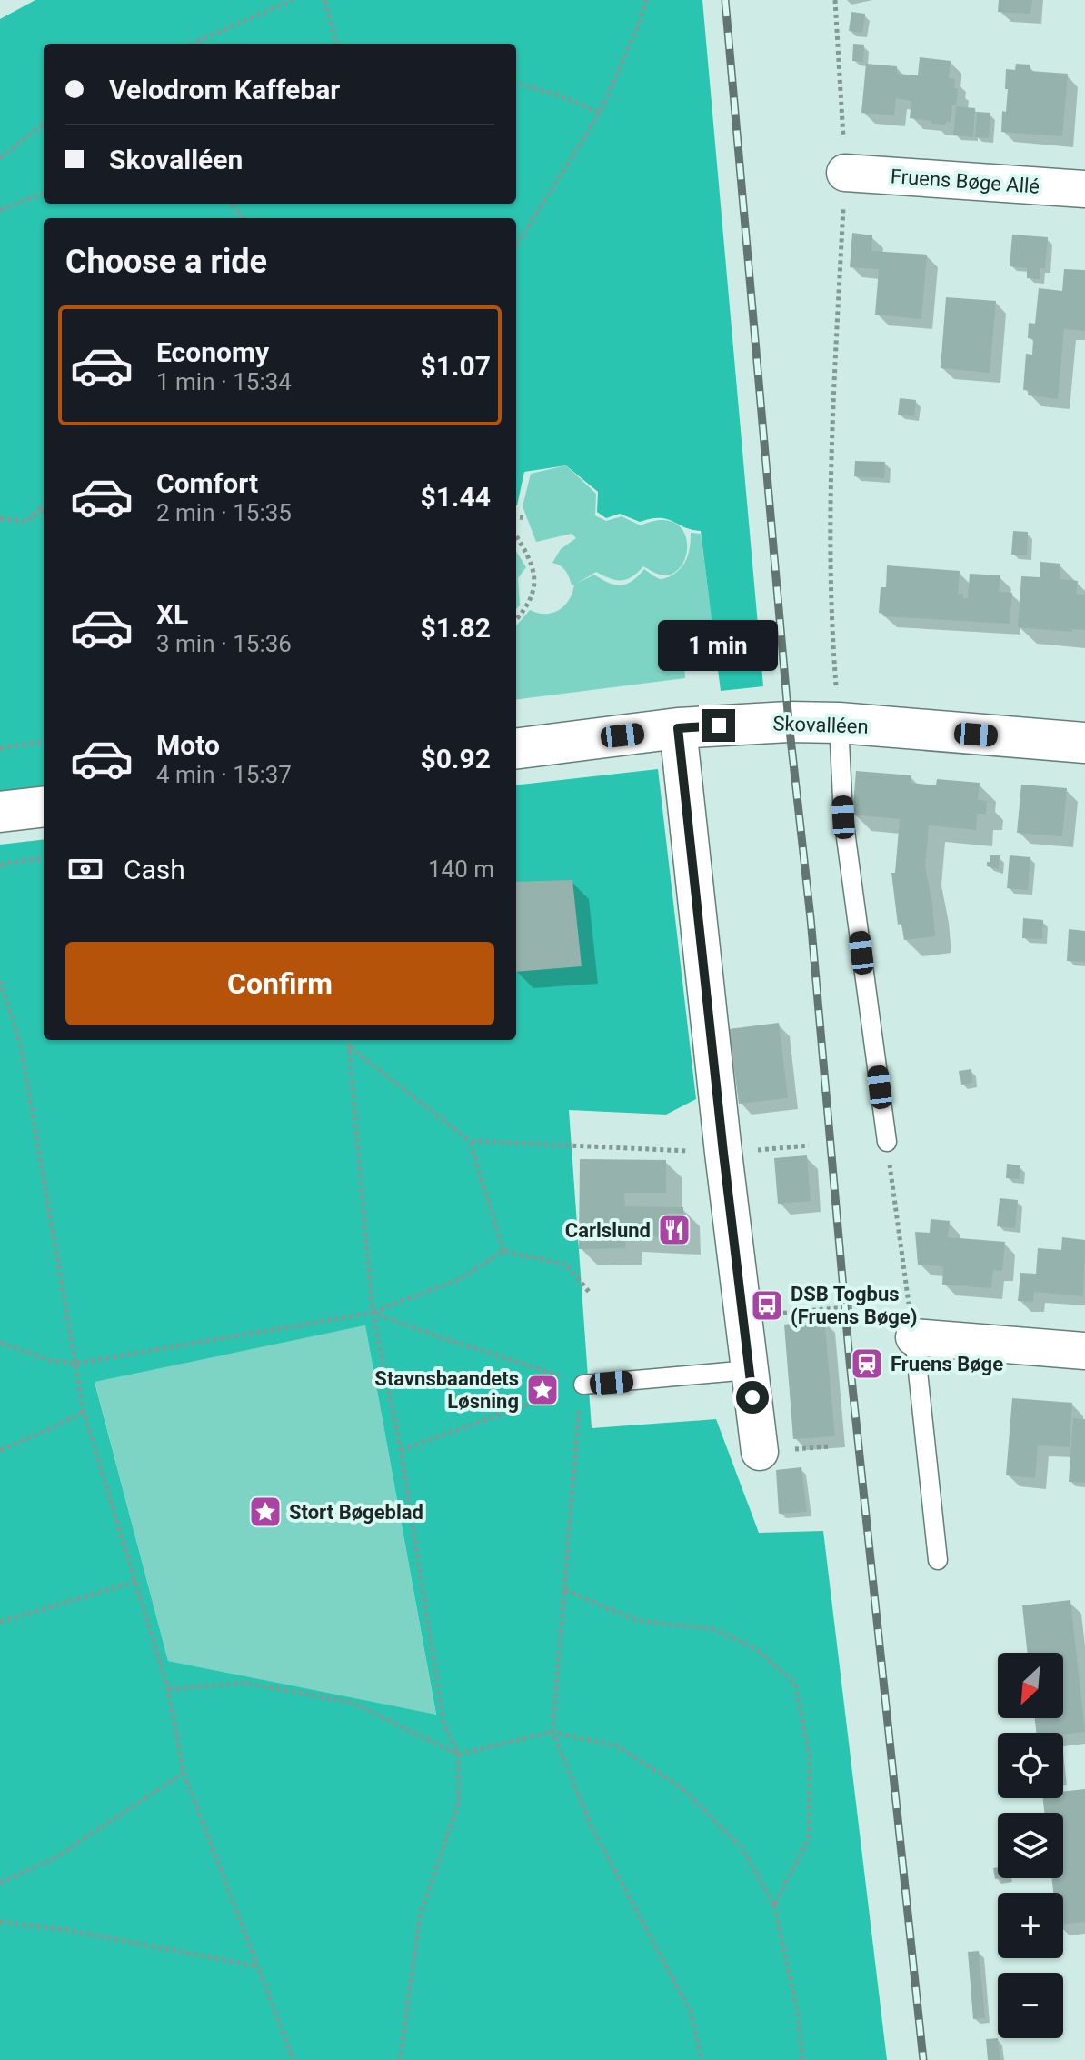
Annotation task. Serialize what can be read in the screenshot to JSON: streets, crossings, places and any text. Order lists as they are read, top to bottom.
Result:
{
  "streets": {
    "street": ["Fruens Bøge Allé", "Skovalléen"]
  },
  "places": {
    "restaurant": ["Carlslund"],
    "bus stop": ["DSB Togbus (Fruens Bøge)"],
    "station": ["Fruens Bøge"],
    "place": ["Stavnsbaandets Løsning", "Stort Bøgeblad"]
  },
  "north": "bottom left",
  "page": {
    "banner": ["Velodrom Kaffebar", "Skovalléen"],
    "heading": "Choose a ride",
    "list": [
      {
        "name": "Economy",
        "note": "1 min · 15:34",
        "value": "$1.07"
      },
      {
        "name": "Comfort",
        "note": "2 min · 15:35",
        "value": "$1.44"
      },
      {
        "name": "XL",
        "note": "3 min · 15:36",
        "value": "$1.82"
      },
      {
        "name": "Moto",
        "note": "4 min · 15:37",
        "value": "$0.92"
      }
    ],
    "bubble": "1 min",
    "pay": ["Cash", "140 m"],
    "buttons": "Confirm",
    "map_buttons": ["+", "−"]
  }
}
